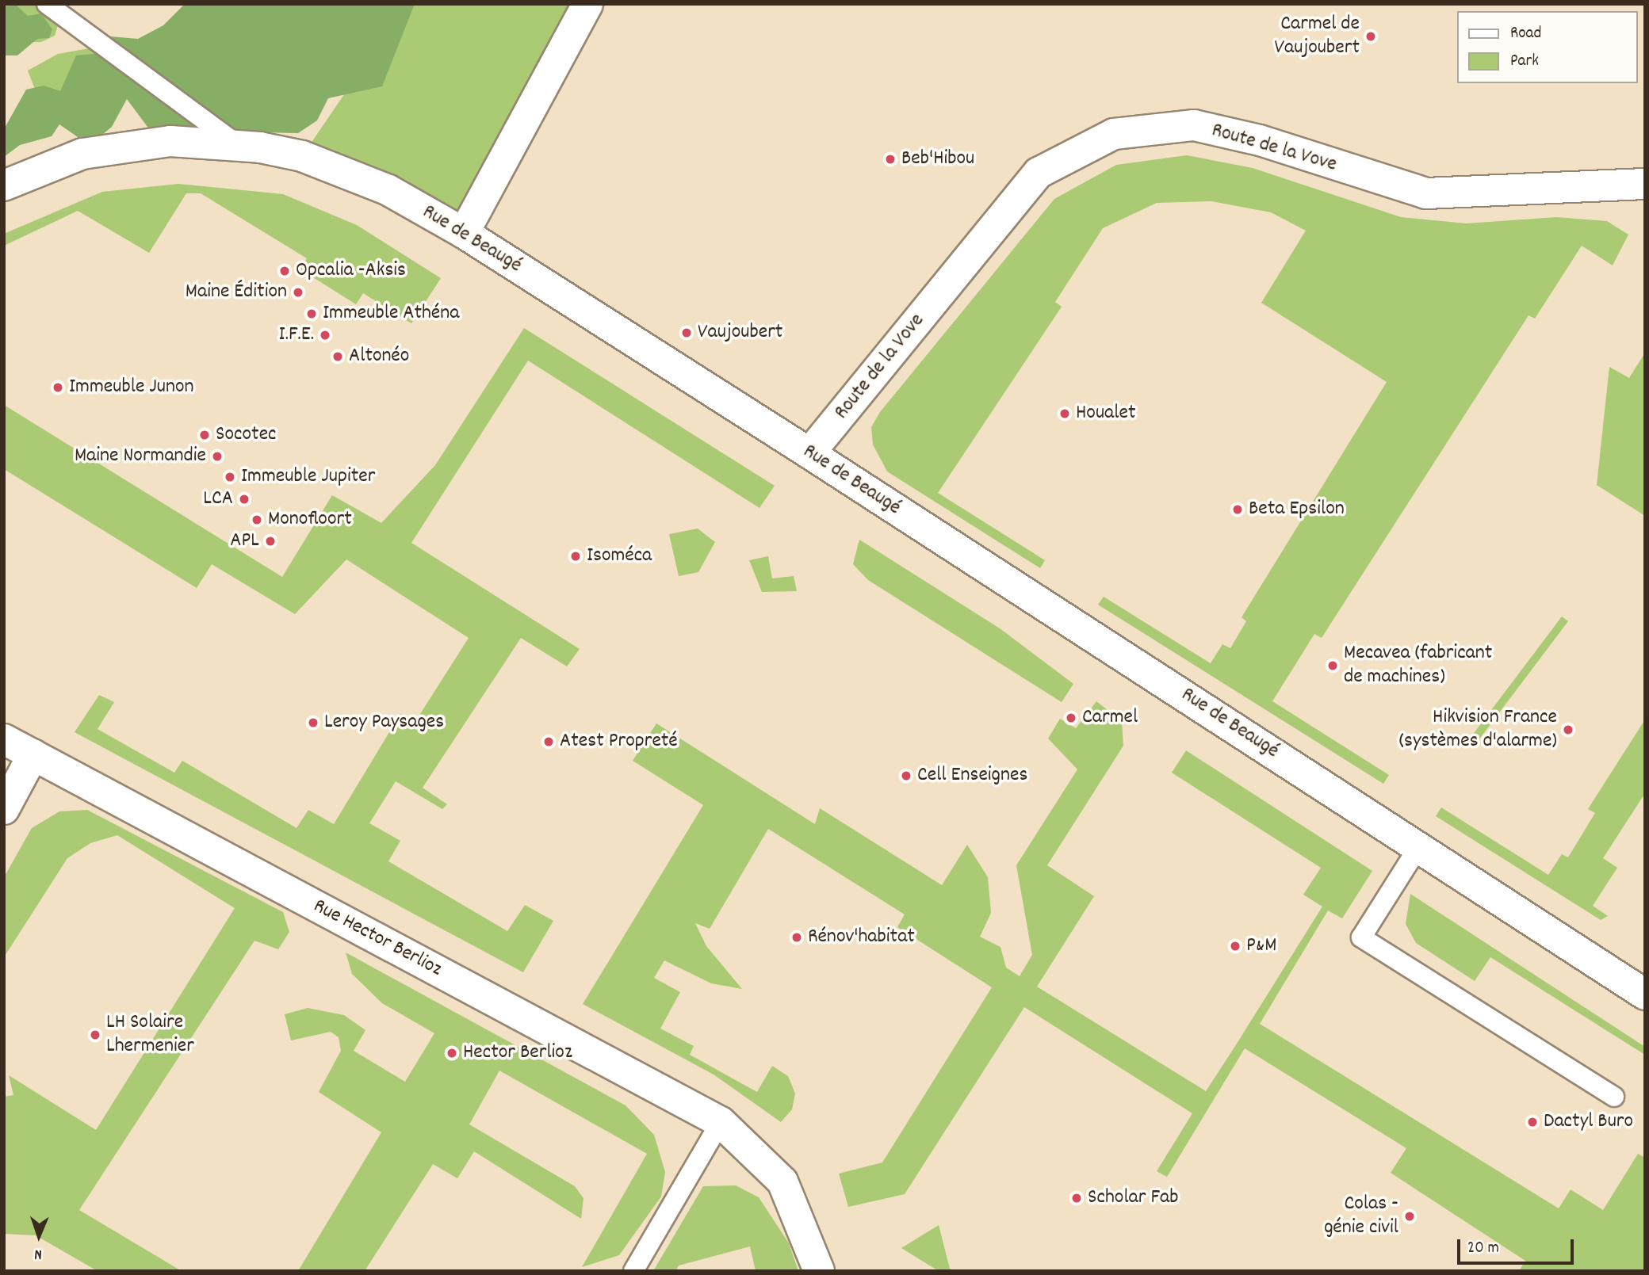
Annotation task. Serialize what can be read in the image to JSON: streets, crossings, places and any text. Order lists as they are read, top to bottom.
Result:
{
  "streets": {
    "street": ["Route de la Vove", "Rue de Beaugé", "Rue Hector Berlioz"]
  },
  "crossings": [
    ["Route de la Vove", "Rue de Beaugé"]
  ],
  "places": [
    "Carmel de Vaujoubert",
    "Beb'Hibou",
    "Opcalia -Aksis",
    "Maine Édition",
    "Immeuble Athéna",
    "Vaujoubert",
    "I.F.E.",
    "Altonéo",
    "Immeuble Junon",
    "Houalet",
    "Socotec",
    "Maine Normandie",
    "Immeuble Jupiter",
    "LCA",
    "Beta Epsilon",
    "Monofloort",
    "APL",
    "Isoméca",
    "Mecavea (fabricant de machines)",
    "Carmel",
    "Leroy Paysages",
    "Hikvision France (systèmes d'alarme)",
    "Atest Propreté",
    "Cell Enseignes",
    "Rénov'habitat",
    "P&M",
    "LH Solaire Lhermenier",
    "Hector Berlioz",
    "Dactyl Buro",
    "Scholar Fab",
    "Colas - génie civil"
  ],
  "legend": ["Road", "Park"],
  "scale_bar": "20 m",
  "north": "bottom"
}
